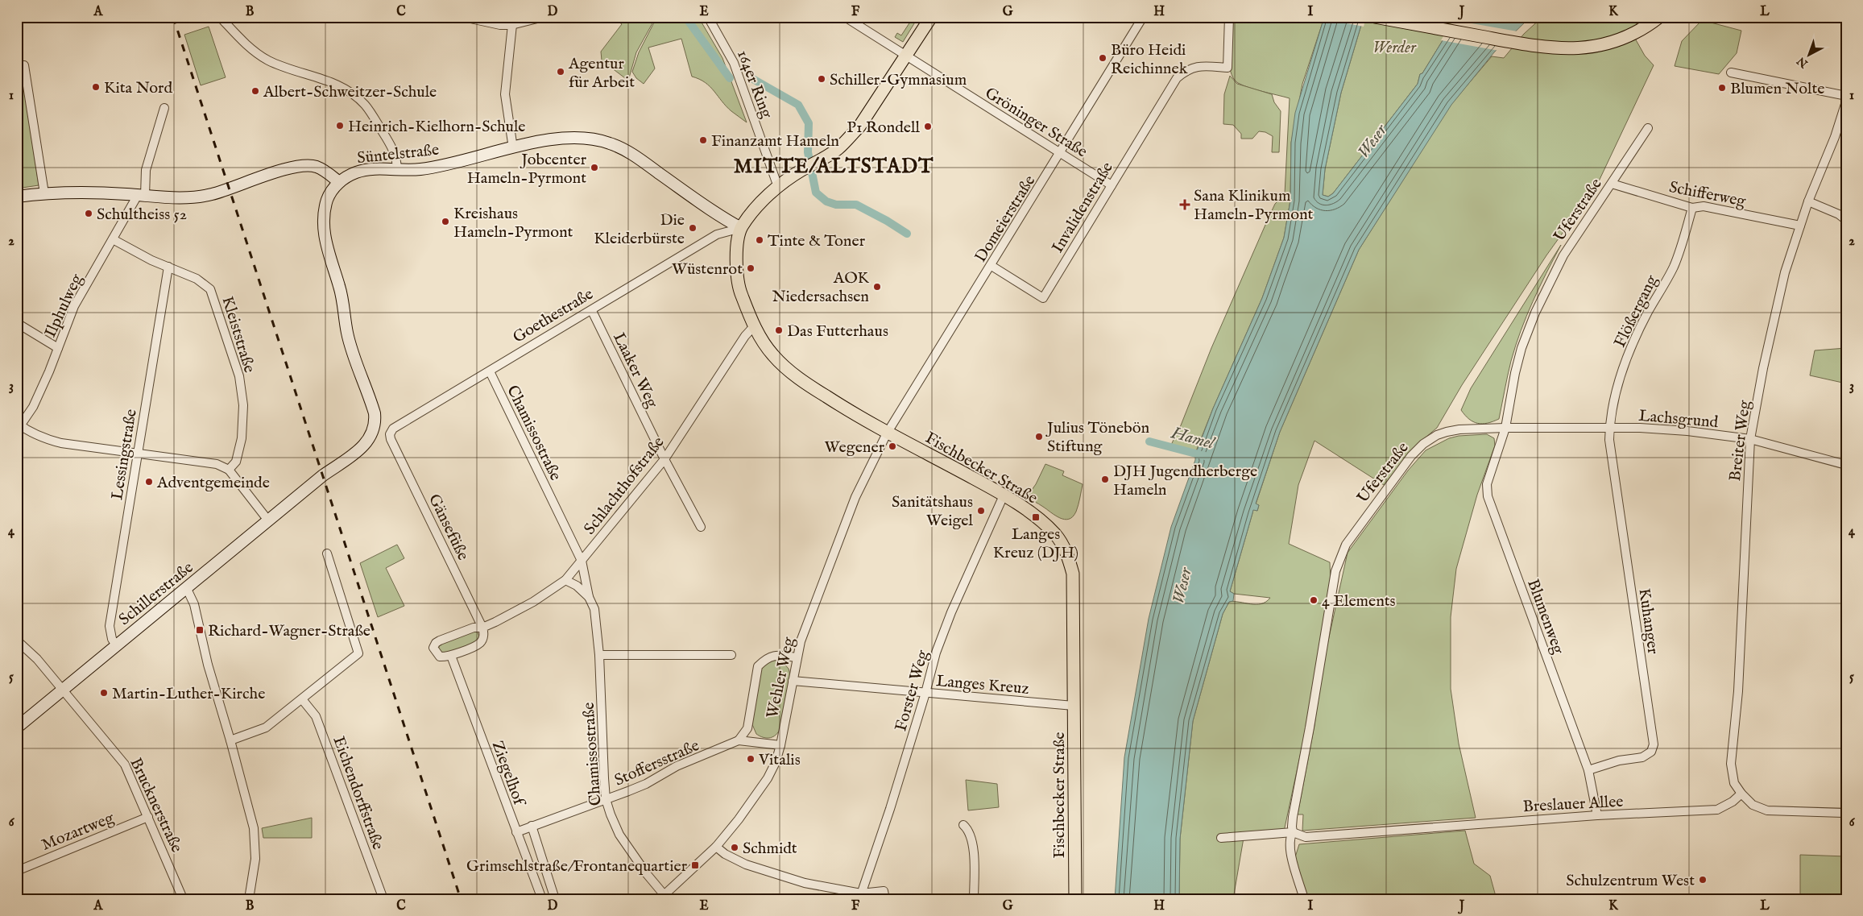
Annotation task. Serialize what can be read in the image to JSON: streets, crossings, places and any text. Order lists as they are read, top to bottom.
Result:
{
  "streets": {
    "main road": ["Süntelstraße", "Fischbecker Straße", "Schillerstraße"],
    "street": [
      "164er Ring",
      "Gröninger Straße",
      "Schifferweg",
      "Invalidenstraße",
      "Uferstraße",
      "Domeierstraße",
      "Ilphulweg",
      "Flößergang",
      "Goethestraße",
      "Kleiststraße",
      "Laaker Weg",
      "Lachsgrund",
      "Chamissostraße",
      "Breiter Weg",
      "Lessingstraße",
      "Schlachthofstraße",
      "Gänsefüße",
      "Blumenweg",
      "Kuhanger",
      "Wehler Weg",
      "Langes Kreuz",
      "Forster Weg",
      "Stoffersstraße",
      "Ziegelhof",
      "Eichendorffstraße",
      "Breslauer Allee",
      "Brucknerstraße",
      "Mozartweg"
    ]
  },
  "crossings": [
    ["Gröninger Straße", "Invalidenstraße"],
    ["Gröninger Straße", "Domeierstraße"],
    ["Süntelstraße", "Goethestraße"],
    ["Süntelstraße", "Fischbecker Straße"],
    ["Süntelstraße", "Schillerstraße"],
    ["Schifferweg", "Uferstraße"],
    ["Schifferweg", "Flößergang"],
    ["Schifferweg", "Breiter Weg"],
    ["Invalidenstraße", "Domeierstraße"],
    ["Uferstraße", "Lachsgrund"],
    ["Uferstraße", "Blumenweg"],
    ["Uferstraße", "Breslauer Allee"],
    ["Domeierstraße", "Fischbecker Straße"],
    ["Domeierstraße", "Wehler Weg"],
    ["Ilphulweg", "Kleiststraße"],
    ["Flößergang", "Lachsgrund"],
    ["Flößergang", "Kuhanger"],
    ["Goethestraße", "Laaker Weg"],
    ["Goethestraße", "Chamissostraße"],
    ["Goethestraße", "Fischbecker Straße"],
    ["Goethestraße", "Gänsefüße"],
    ["Kleiststraße", "Lessingstraße"],
    ["Laaker Weg", "Schlachthofstraße"],
    ["Lachsgrund", "Breiter Weg"],
    ["Lachsgrund", "Blumenweg"],
    ["Lachsgrund", "Kuhanger"],
    ["Chamissostraße", "Schlachthofstraße"],
    ["Chamissostraße", "Wehler Weg"],
    ["Chamissostraße", "Stoffersstraße"],
    ["Breiter Weg", "Breslauer Allee"],
    ["Lessingstraße", "Schillerstraße"],
    ["Fischbecker Straße", "Schlachthofstraße"],
    ["Fischbecker Straße", "Wehler Weg"],
    ["Fischbecker Straße", "Langes Kreuz"],
    ["Fischbecker Straße", "Forster Weg"],
    ["Schlachthofstraße", "Gänsefüße"],
    ["Schillerstraße", "Brucknerstraße"],
    ["Blumenweg", "Kuhanger"],
    ["Blumenweg", "Breslauer Allee"],
    ["Wehler Weg", "Langes Kreuz"],
    ["Langes Kreuz", "Forster Weg"],
    ["Stoffersstraße", "Ziegelhof"],
    ["Brucknerstraße", "Mozartweg"]
  ],
  "districts": ["MITTE/ALTSTADT"],
  "water": ["Weser", "Hamel"],
  "parks": ["Werder"],
  "places": {
    "other": [
      "Büro Heidi Reichinnek",
      "Agentur für Arbeit",
      "Schiller-Gymnasium",
      "Kita Nord",
      "Blumen Nolte",
      "Albert-Schweitzer-Schule",
      "Heinrich-Kielhorn-Schule",
      "P1 Rondell",
      "Finanzamt Hameln",
      "Jobcenter Hameln-Pyrmont",
      "Schultheiss 52",
      "Kreishaus Hameln-Pyrmont",
      "Die Kleiderbürste",
      "Tinte & Toner",
      "Wüstenrot",
      "AOK Niedersachsen",
      "Das Futterhaus",
      "Julius Tönebön Stiftung",
      "Wegener",
      "DJH Jugendherberge Hameln",
      "Adventgemeinde",
      "Sanitätshaus Weigel",
      "4 Elements",
      "Martin-Luther-Kirche",
      "Vitalis",
      "Schmidt",
      "Schulzentrum West"
    ],
    "health": ["Sana Klinikum Hameln-Pyrmont"],
    "transit": ["Langes Kreuz (DJH)", "Richard-Wagner-Straße", "Grimsehlstraße/Frontanequartier"]
  },
  "north": "bottom left",
  "grid": {
    "columns": [
      "A",
      "B",
      "C",
      "D",
      "E",
      "F",
      "G",
      "H",
      "I",
      "J",
      "K",
      "L"
    ],
    "rows": [
      "1",
      "2",
      "3",
      "4",
      "5",
      "6"
    ]
  }
}
